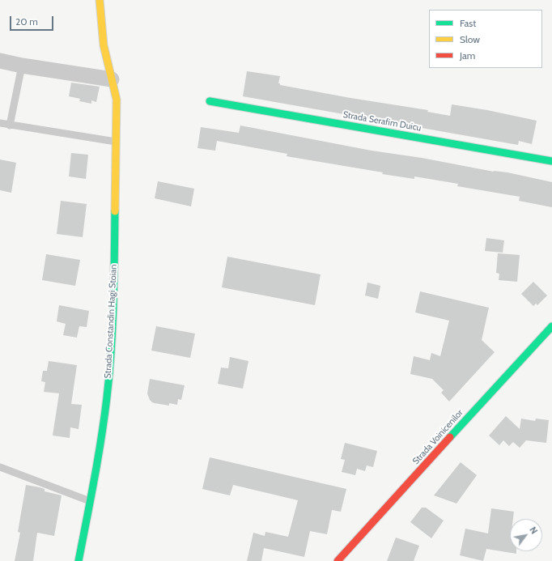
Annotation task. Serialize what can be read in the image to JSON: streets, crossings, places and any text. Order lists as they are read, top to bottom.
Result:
{
  "streets": {
    "street": ["Strada Serafim Duicu", "Strada Constandin Hagi Stoian", "Strada Voinicenilor"]
  },
  "legend": ["Fast", "Slow", "Jam"],
  "scale_bar": "20 m",
  "north": "top right"
}
